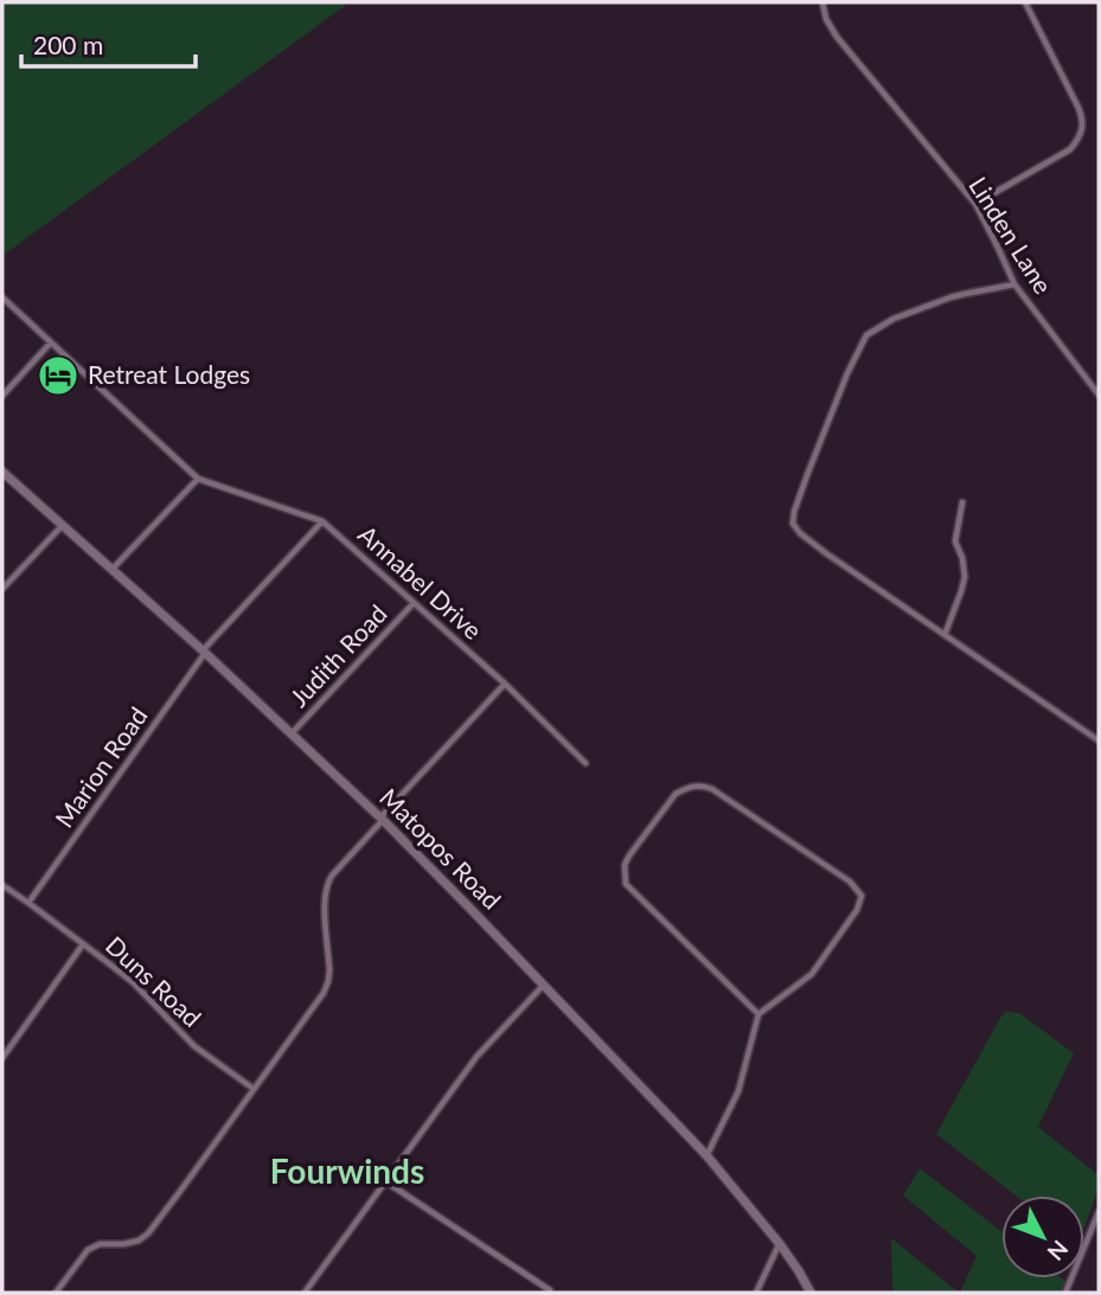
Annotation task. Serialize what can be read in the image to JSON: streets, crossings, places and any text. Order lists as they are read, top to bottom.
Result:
{
  "streets": {
    "main road": ["Matopos Road"],
    "street": [
      "Linden Lane",
      "Annabel Drive",
      "Judith Road",
      "Marion Road",
      "Duns Road"
    ]
  },
  "crossings": [
    ["Annabel Drive", "Judith Road"],
    ["Annabel Drive", "Marion Road"],
    ["Judith Road", "Matopos Road"],
    ["Marion Road", "Matopos Road"],
    ["Marion Road", "Duns Road"]
  ],
  "districts": ["Fourwinds"],
  "places": {
    "hotel": ["Retreat Lodges"]
  },
  "scale_bar": "200 m",
  "north": "bottom right"
}
